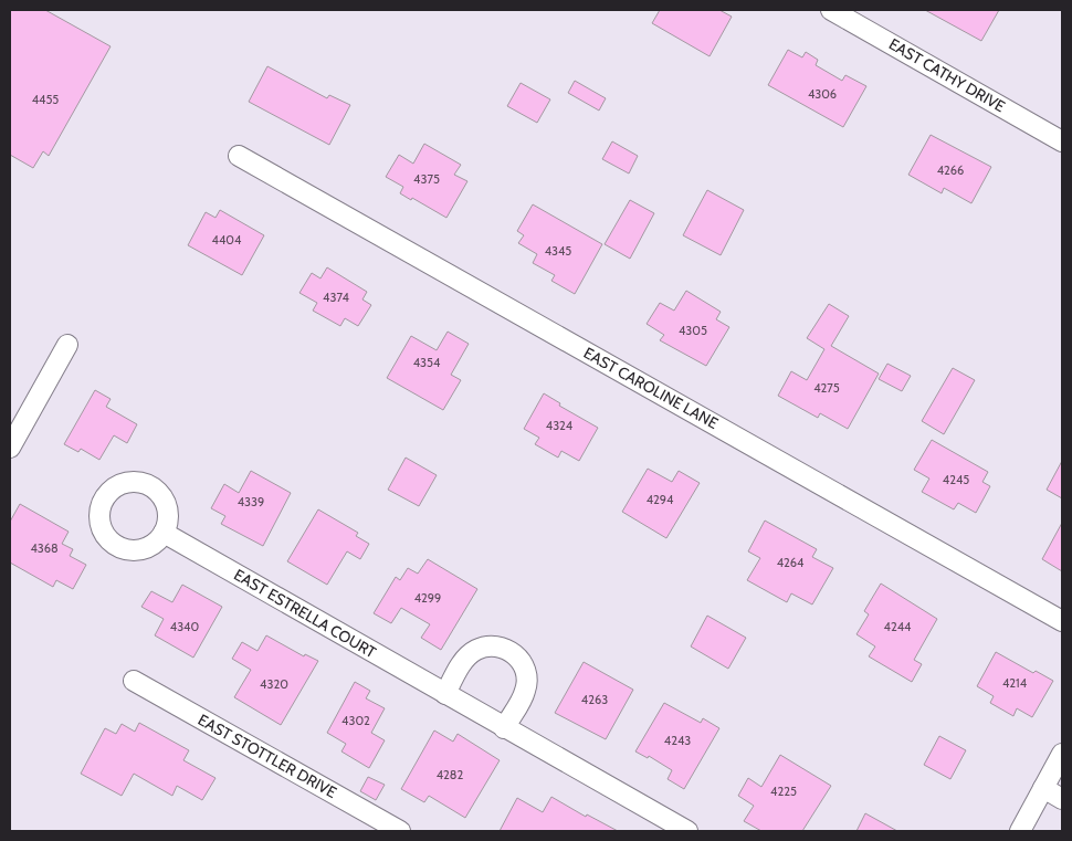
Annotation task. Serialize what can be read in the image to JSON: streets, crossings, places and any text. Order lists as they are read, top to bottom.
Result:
{
  "streets": {
    "street": [
      "EAST CATHY DRIVE",
      "EAST CAROLINE LANE",
      "EAST ESTRELLA COURT",
      "EAST STOTTLER DRIVE"
    ]
  },
  "house_numbers": [
    "4306",
    "4455",
    "4266",
    "4375",
    "4404",
    "4345",
    "4374",
    "4305",
    "4354",
    "4275",
    "4324",
    "4245",
    "4294",
    "4339",
    "4368",
    "4264",
    "4299",
    "4340",
    "4244",
    "4214",
    "4320",
    "4263",
    "4302",
    "4243",
    "4282",
    "4225"
  ]
}
